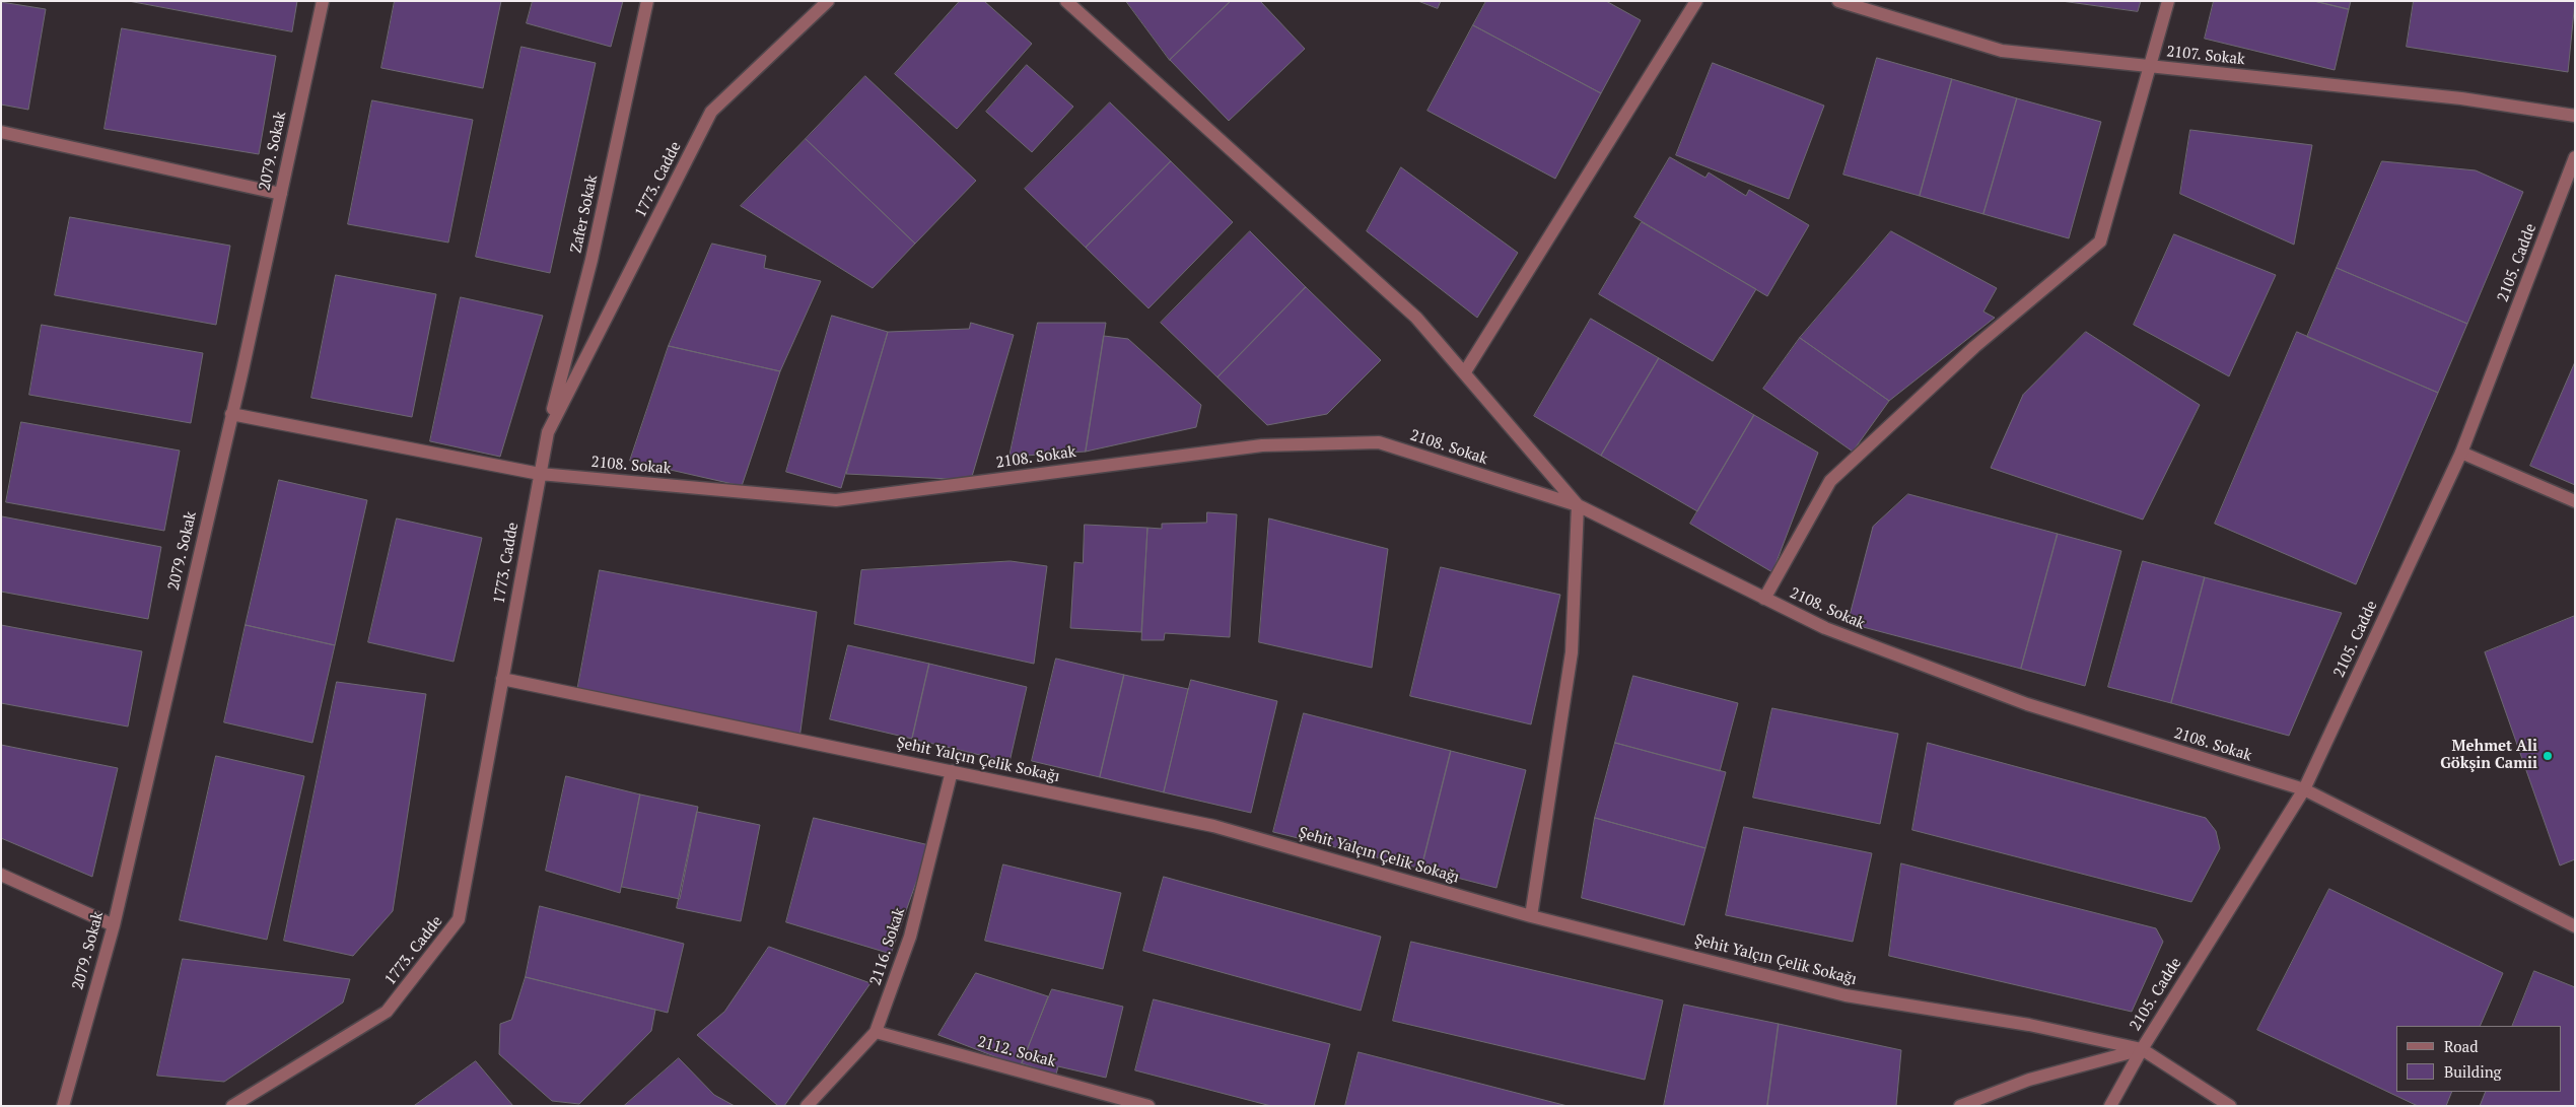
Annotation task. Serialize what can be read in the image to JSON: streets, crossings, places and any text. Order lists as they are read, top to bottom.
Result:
{
  "streets": {
    "street": [
      "2107. Sokak",
      "2079. Sokak",
      "1773. Cadde",
      "Zafer Sokak",
      "2105. Cadde",
      "2108. Sokak",
      "Şehit Yalçın Çelik Sokağı",
      "2116. Sokak",
      "2112. Sokak"
    ]
  },
  "crossings": [
    ["2079. Sokak", "2108. Sokak"],
    ["1773. Cadde", "Zafer Sokak"],
    ["1773. Cadde", "2108. Sokak"],
    ["1773. Cadde", "Şehit Yalçın Çelik Sokağı"],
    ["2105. Cadde", "2108. Sokak"],
    ["2105. Cadde", "Şehit Yalçın Çelik Sokağı"],
    ["Şehit Yalçın Çelik Sokağı", "2116. Sokak"],
    ["2116. Sokak", "2112. Sokak"]
  ],
  "places": ["Mehmet Ali Gökşin Camii"],
  "legend": ["Road", "Building"]
}
